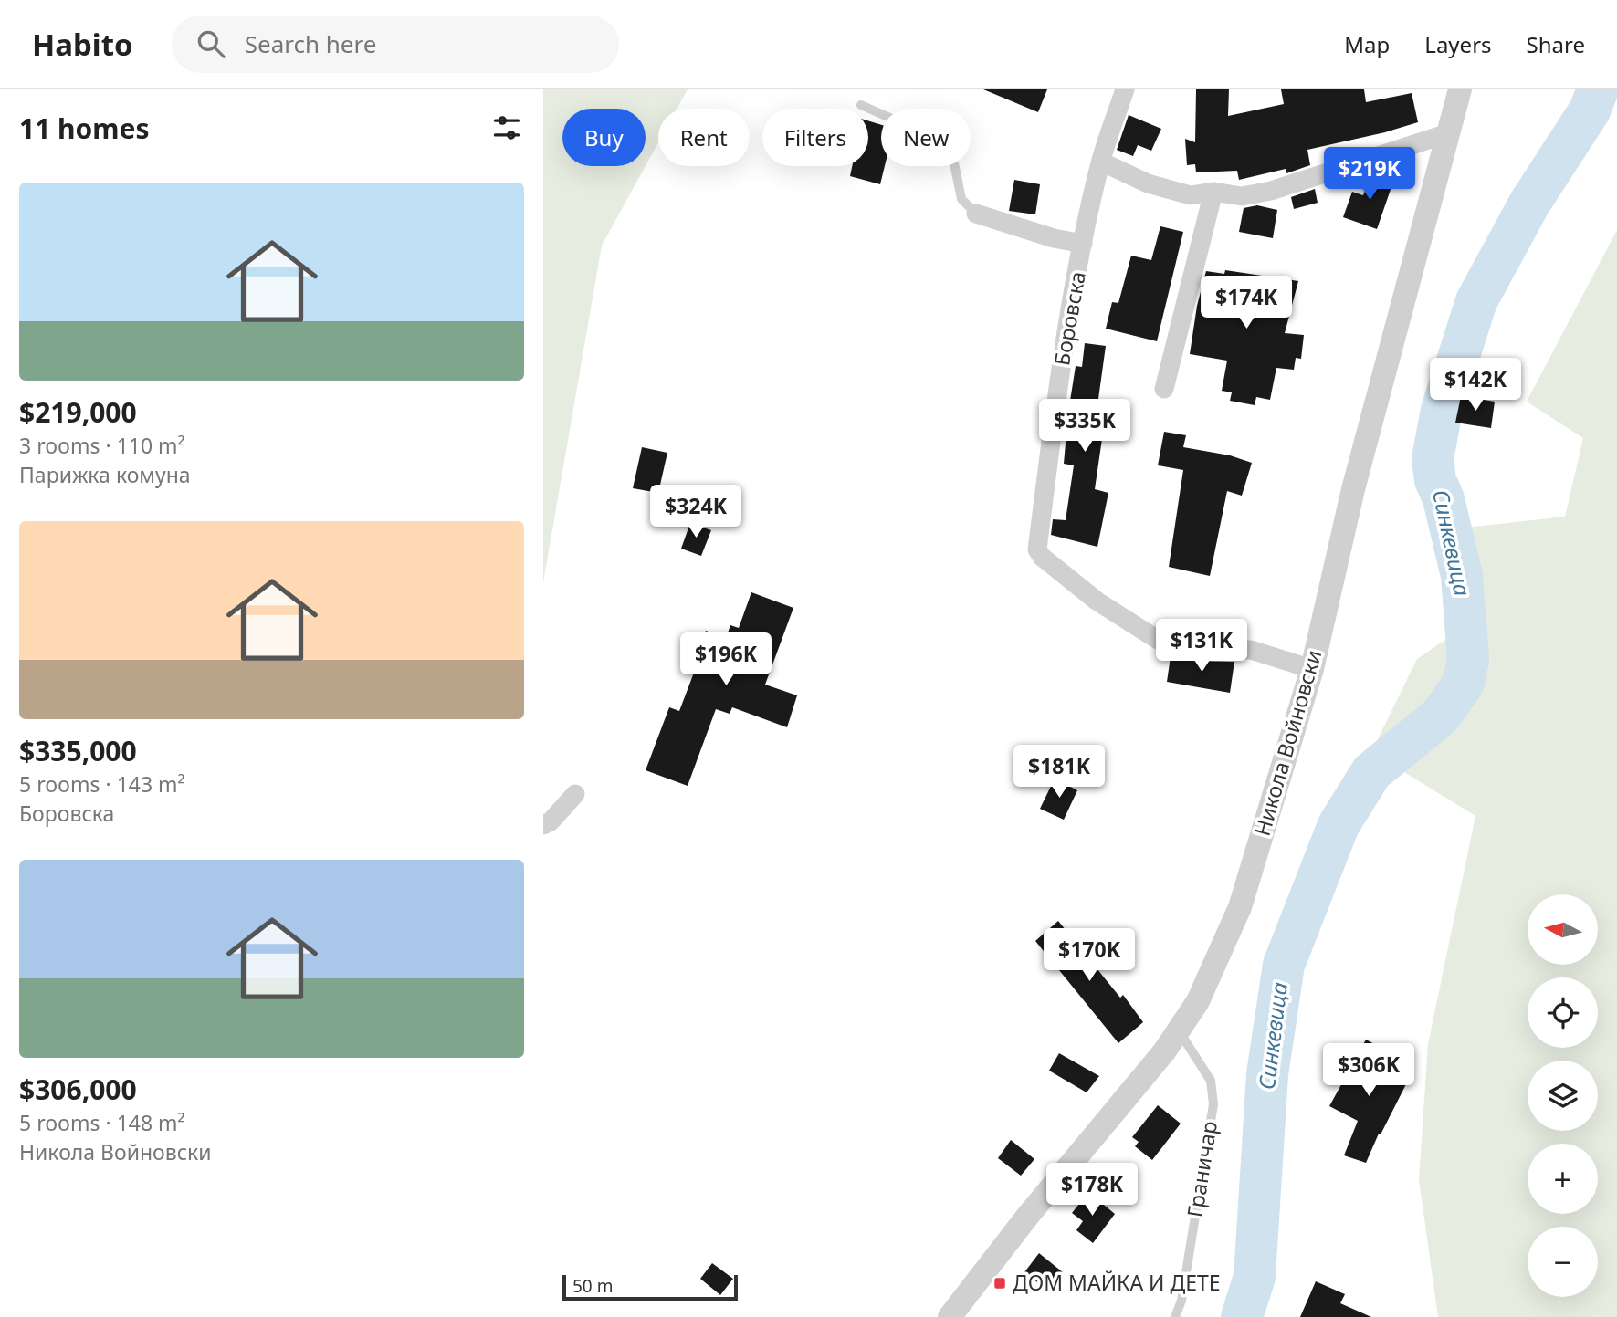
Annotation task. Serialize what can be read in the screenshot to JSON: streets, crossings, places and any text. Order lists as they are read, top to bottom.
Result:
{
  "streets": {
    "street": ["Боровска", "Никола Войновски"],
    "lane": ["Граничар"]
  },
  "crossings": [
    ["Боровска", "Никола Войновски"],
    ["Никола Войновски", "Граничар"]
  ],
  "water": ["Синкевица"],
  "places": {
    "transit": ["ДОМ МАЙКА И ДЕТЕ"]
  },
  "scale_bar": "50 m",
  "north": "left",
  "page": {
    "header": "Habito",
    "search": "Search here",
    "nav": ["Map", "Layers", "Share"],
    "heading": "11 homes",
    "chip": [
      "Buy",
      "Rent",
      "Filters",
      "New"
    ],
    "price": [
      "$219K",
      "$174K",
      "$142K",
      "$335K",
      "$324K",
      "$131K",
      "$196K",
      "$181K",
      "$170K",
      "$306K",
      "$178K"
    ],
    "list": [
      {
        "name": "$219,000",
        "note": "3 rooms · 110 m² · Парижка комуна"
      },
      {
        "name": "$335,000",
        "note": "5 rooms · 143 m² · Боровска"
      },
      {
        "name": "$306,000",
        "note": "5 rooms · 148 m² · Никола Войновски"
      }
    ],
    "map_buttons": ["+", "−"],
    "scale": "50 m"
  }
}
